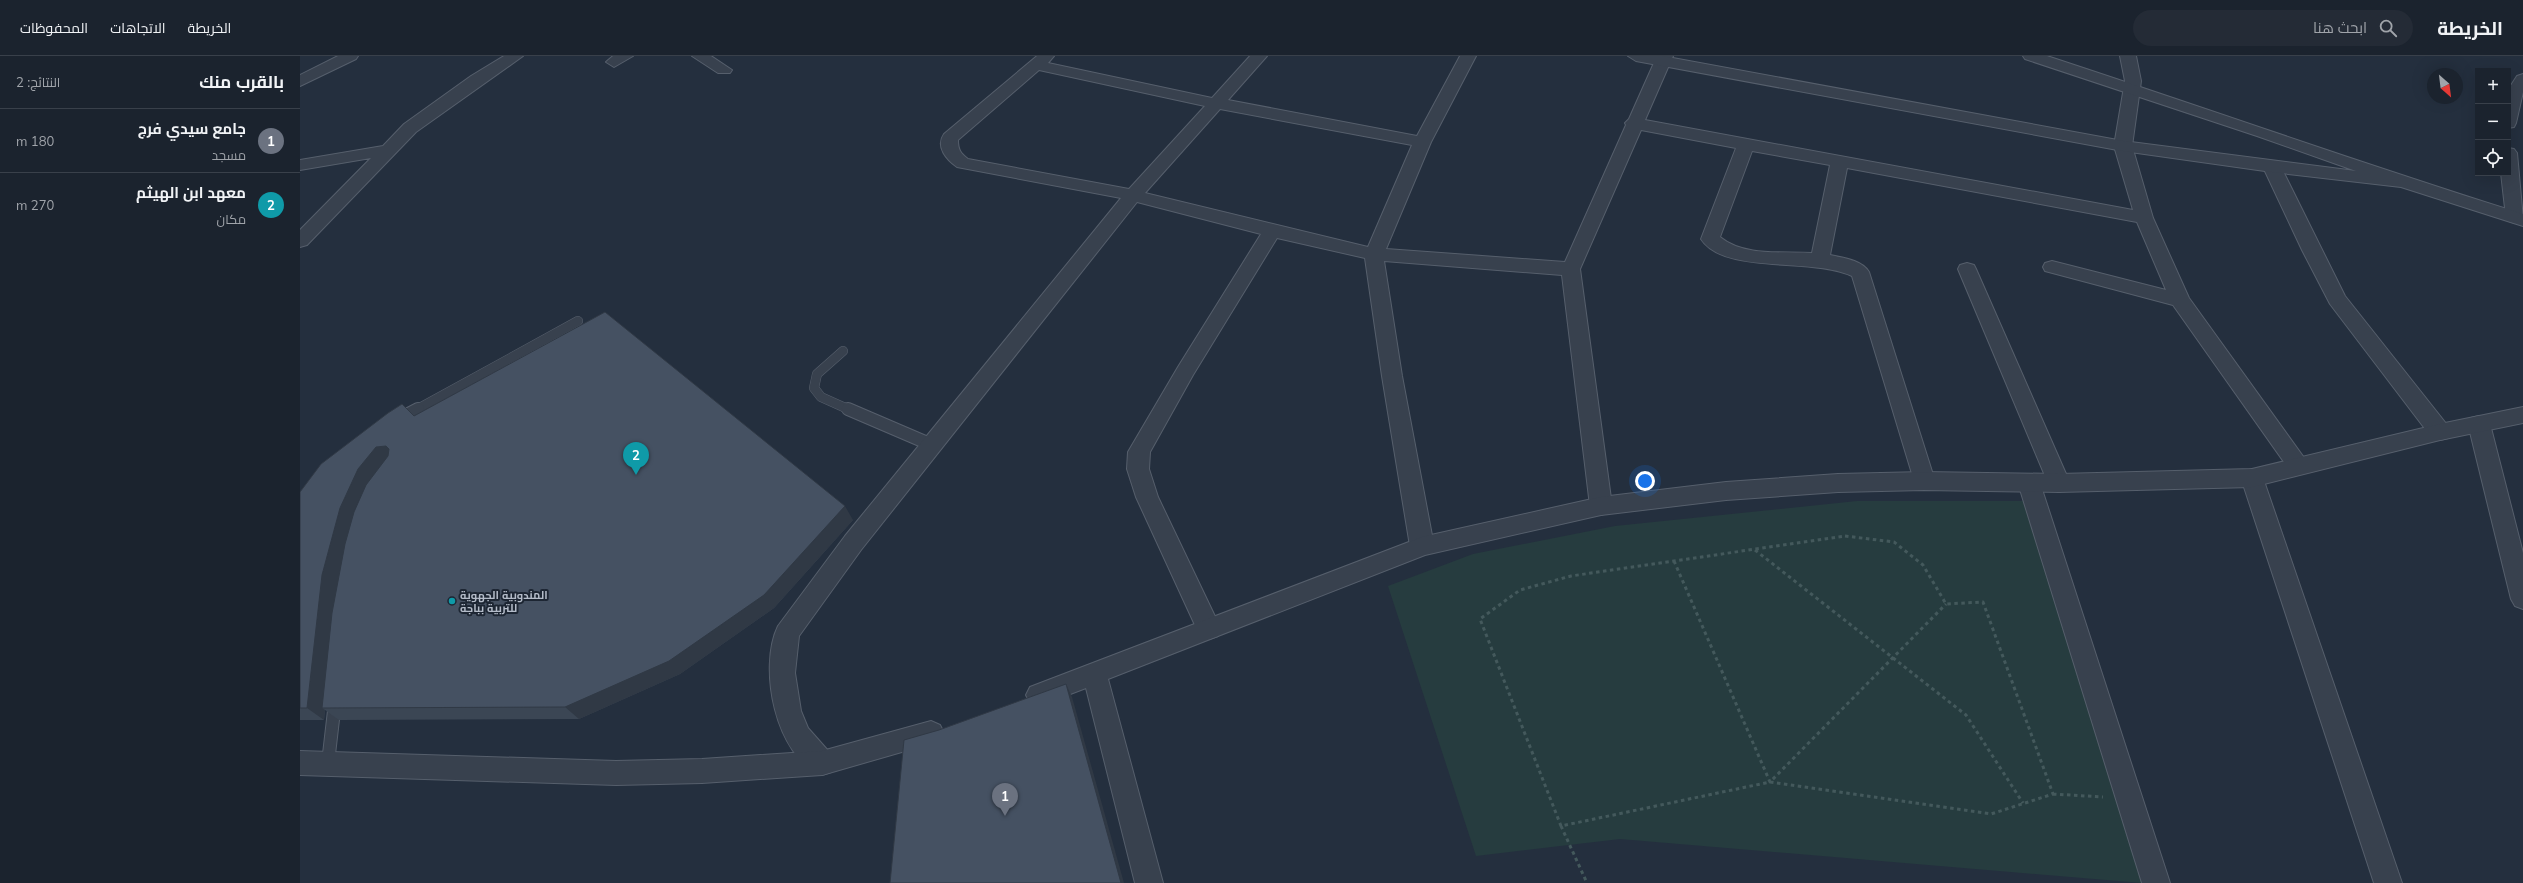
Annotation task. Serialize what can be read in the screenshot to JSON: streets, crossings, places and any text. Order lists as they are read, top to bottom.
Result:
{
  "places": ["المندوبية الجهوية للتربية بباجة"],
  "north": "bottom right",
  "page": {
    "header": "الخريطة",
    "search": "ابحث هنا",
    "nav": ["الخريطة", "الاتجاهات", "المحفوظات"],
    "heading": ["بالقرب منك", "النتائج: 2"],
    "map_buttons": ["+", "−"],
    "list": [
      {
        "mark": "1",
        "name": "جامع سيدي فرج",
        "note": "مسجد",
        "value": "180 m"
      },
      {
        "mark": "2",
        "name": "معهد ابن الهيثم",
        "note": "مكان",
        "value": "270 m"
      }
    ],
    "pins": ["2", "1"]
  }
}
